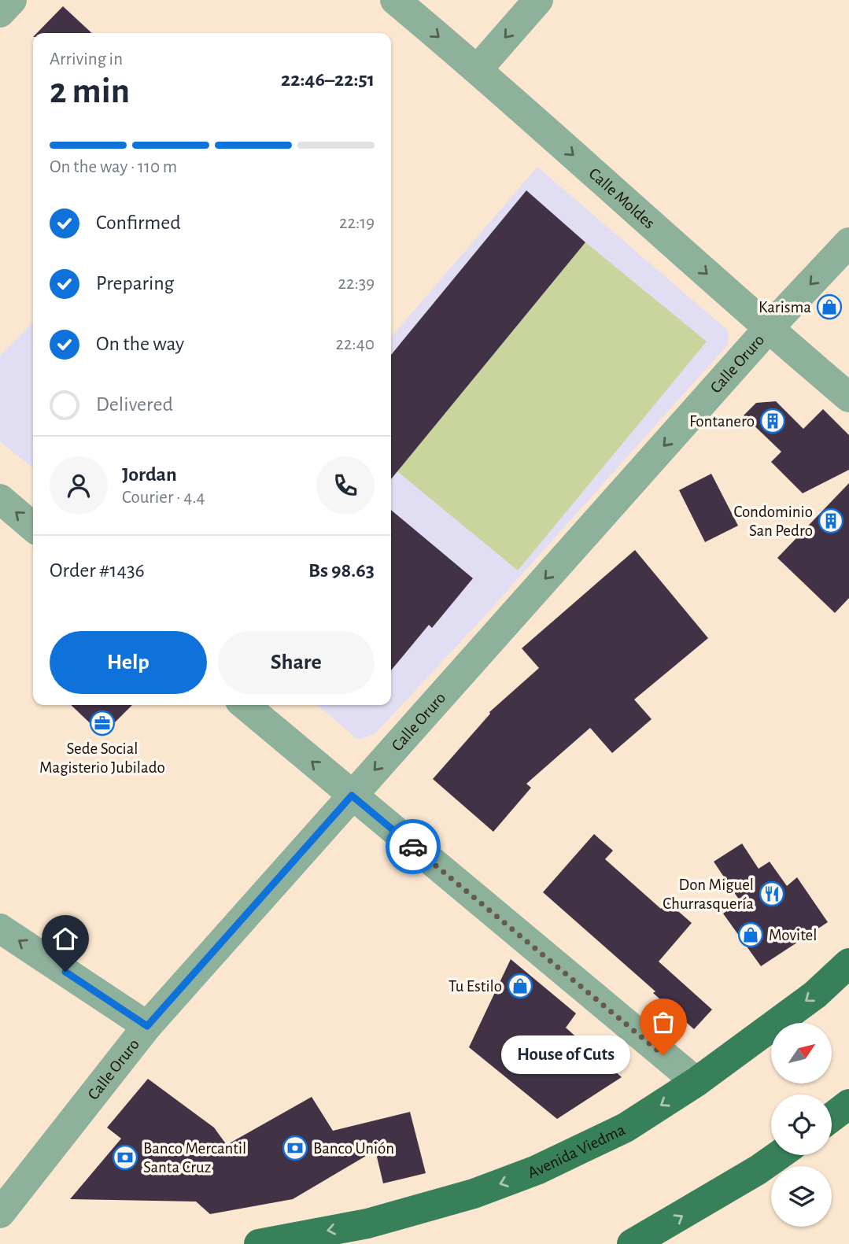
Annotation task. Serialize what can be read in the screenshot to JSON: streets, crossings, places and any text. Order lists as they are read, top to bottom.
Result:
{
  "streets": {
    "main road": ["Avenida Viedma"],
    "street": ["Calle Moldes", "Calle Oruro"]
  },
  "crossings": [
    ["Calle Moldes", "Calle Oruro"]
  ],
  "one_way": ["Calle Moldes", "Calle Oruro", "Avenida Viedma"],
  "places": {
    "shop": ["Karisma", "Movitel", "Tu Estilo"],
    "building": ["Fontanero", "Condominio San Pedro"],
    "office": ["Sede Social Magisterio Jubilado"],
    "restaurant": ["Don Miguel Churrasquería"],
    "other": ["House of Cuts"],
    "bank": ["Banco Unión", "Banco Mercantil Santa Cruz"]
  },
  "north": "top right",
  "page": {
    "heading": ["2 min", "Arriving in", "22:46–22:51"],
    "panel": [
      "Jordan",
      "Courier · 4.4",
      "Order #1436",
      "Bs 98.63"
    ],
    "bar": "On the way · 110 m",
    "list": [
      ["Confirmed", "22:19"],
      ["Preparing", "22:39"],
      ["On the way", "22:40"],
      "Delivered"
    ],
    "buttons": ["Help", "Share"],
    "bubble": "House of Cuts"
  }
}
